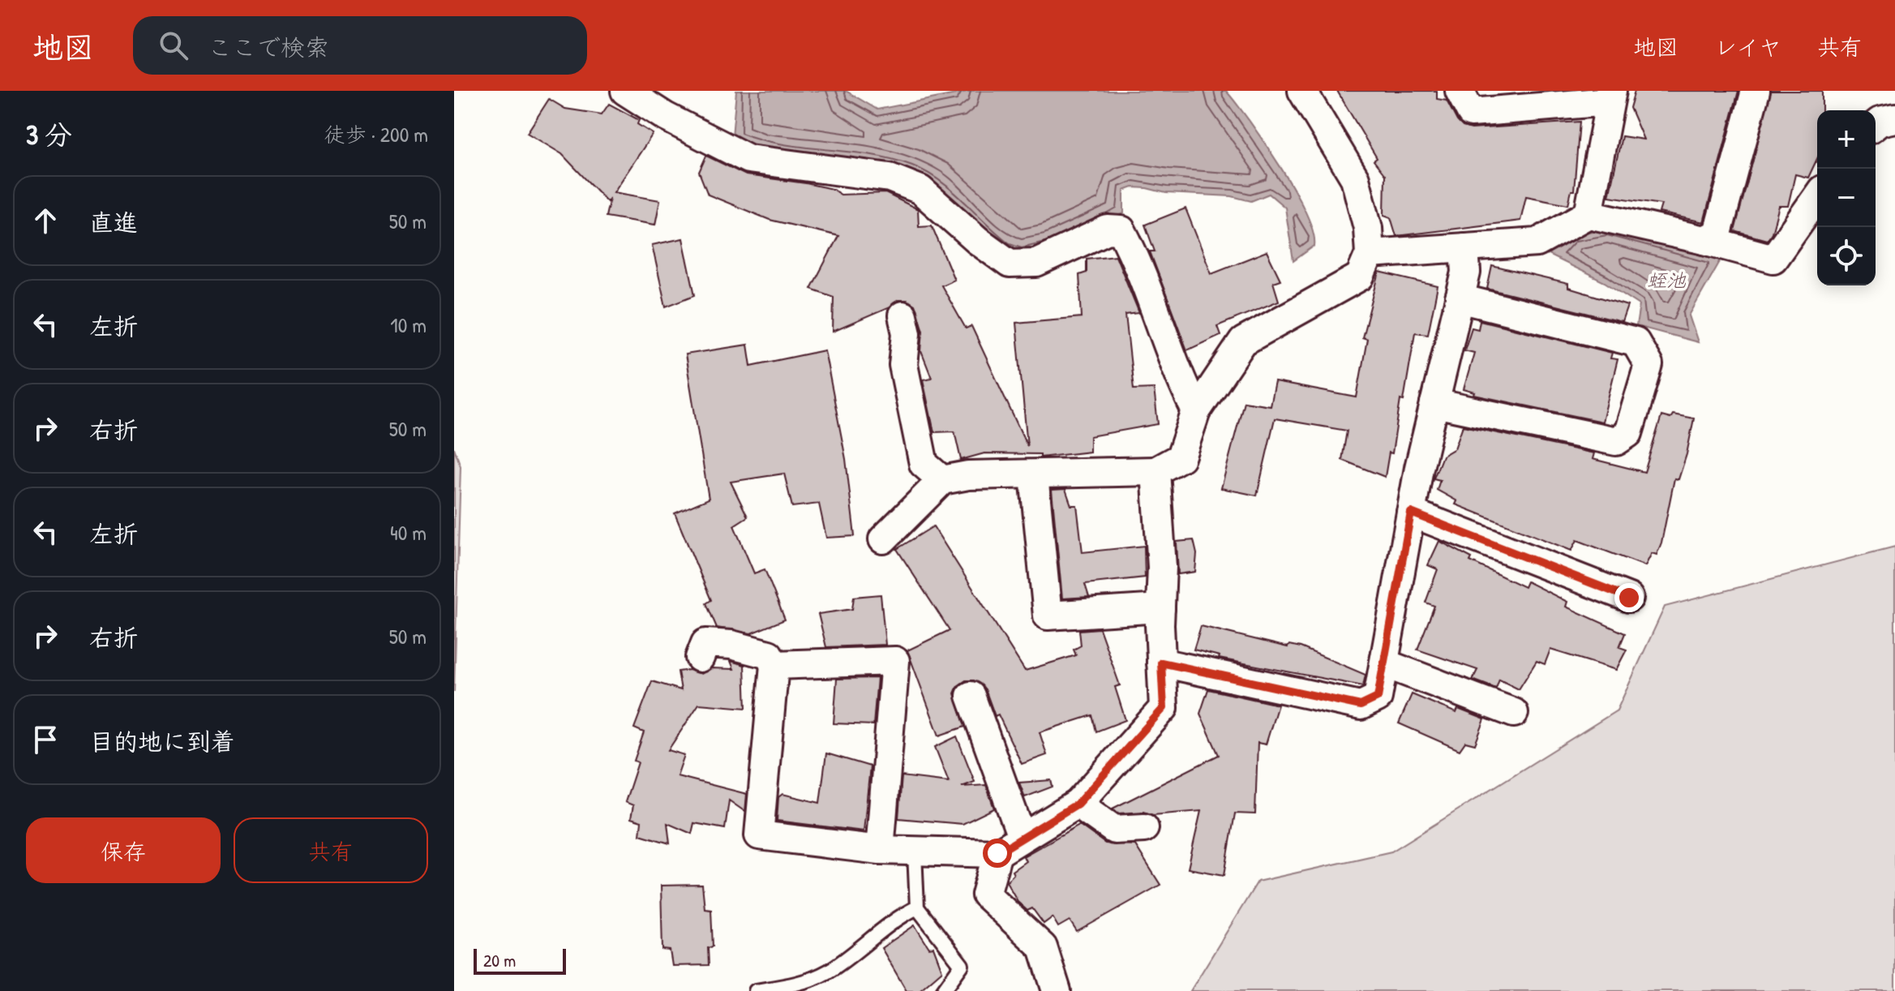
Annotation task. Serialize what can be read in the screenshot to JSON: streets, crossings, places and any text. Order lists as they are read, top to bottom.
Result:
{
  "water": ["蛭池"],
  "scale_bar": "20 m",
  "page": {
    "header": "地図",
    "search": "ここで検索",
    "nav": ["地図", "レイヤ", "共有"],
    "heading": ["3 分", "徒歩 · 200 m"],
    "map_buttons": ["+", "−"],
    "list": [
      ["直進", "50 m"],
      ["左折", "10 m"],
      ["右折", "50 m"],
      ["左折", "40 m"],
      ["右折", "50 m"],
      "目的地に到着"
    ],
    "buttons": ["保存", "共有"],
    "scale": "20 m"
  }
}
